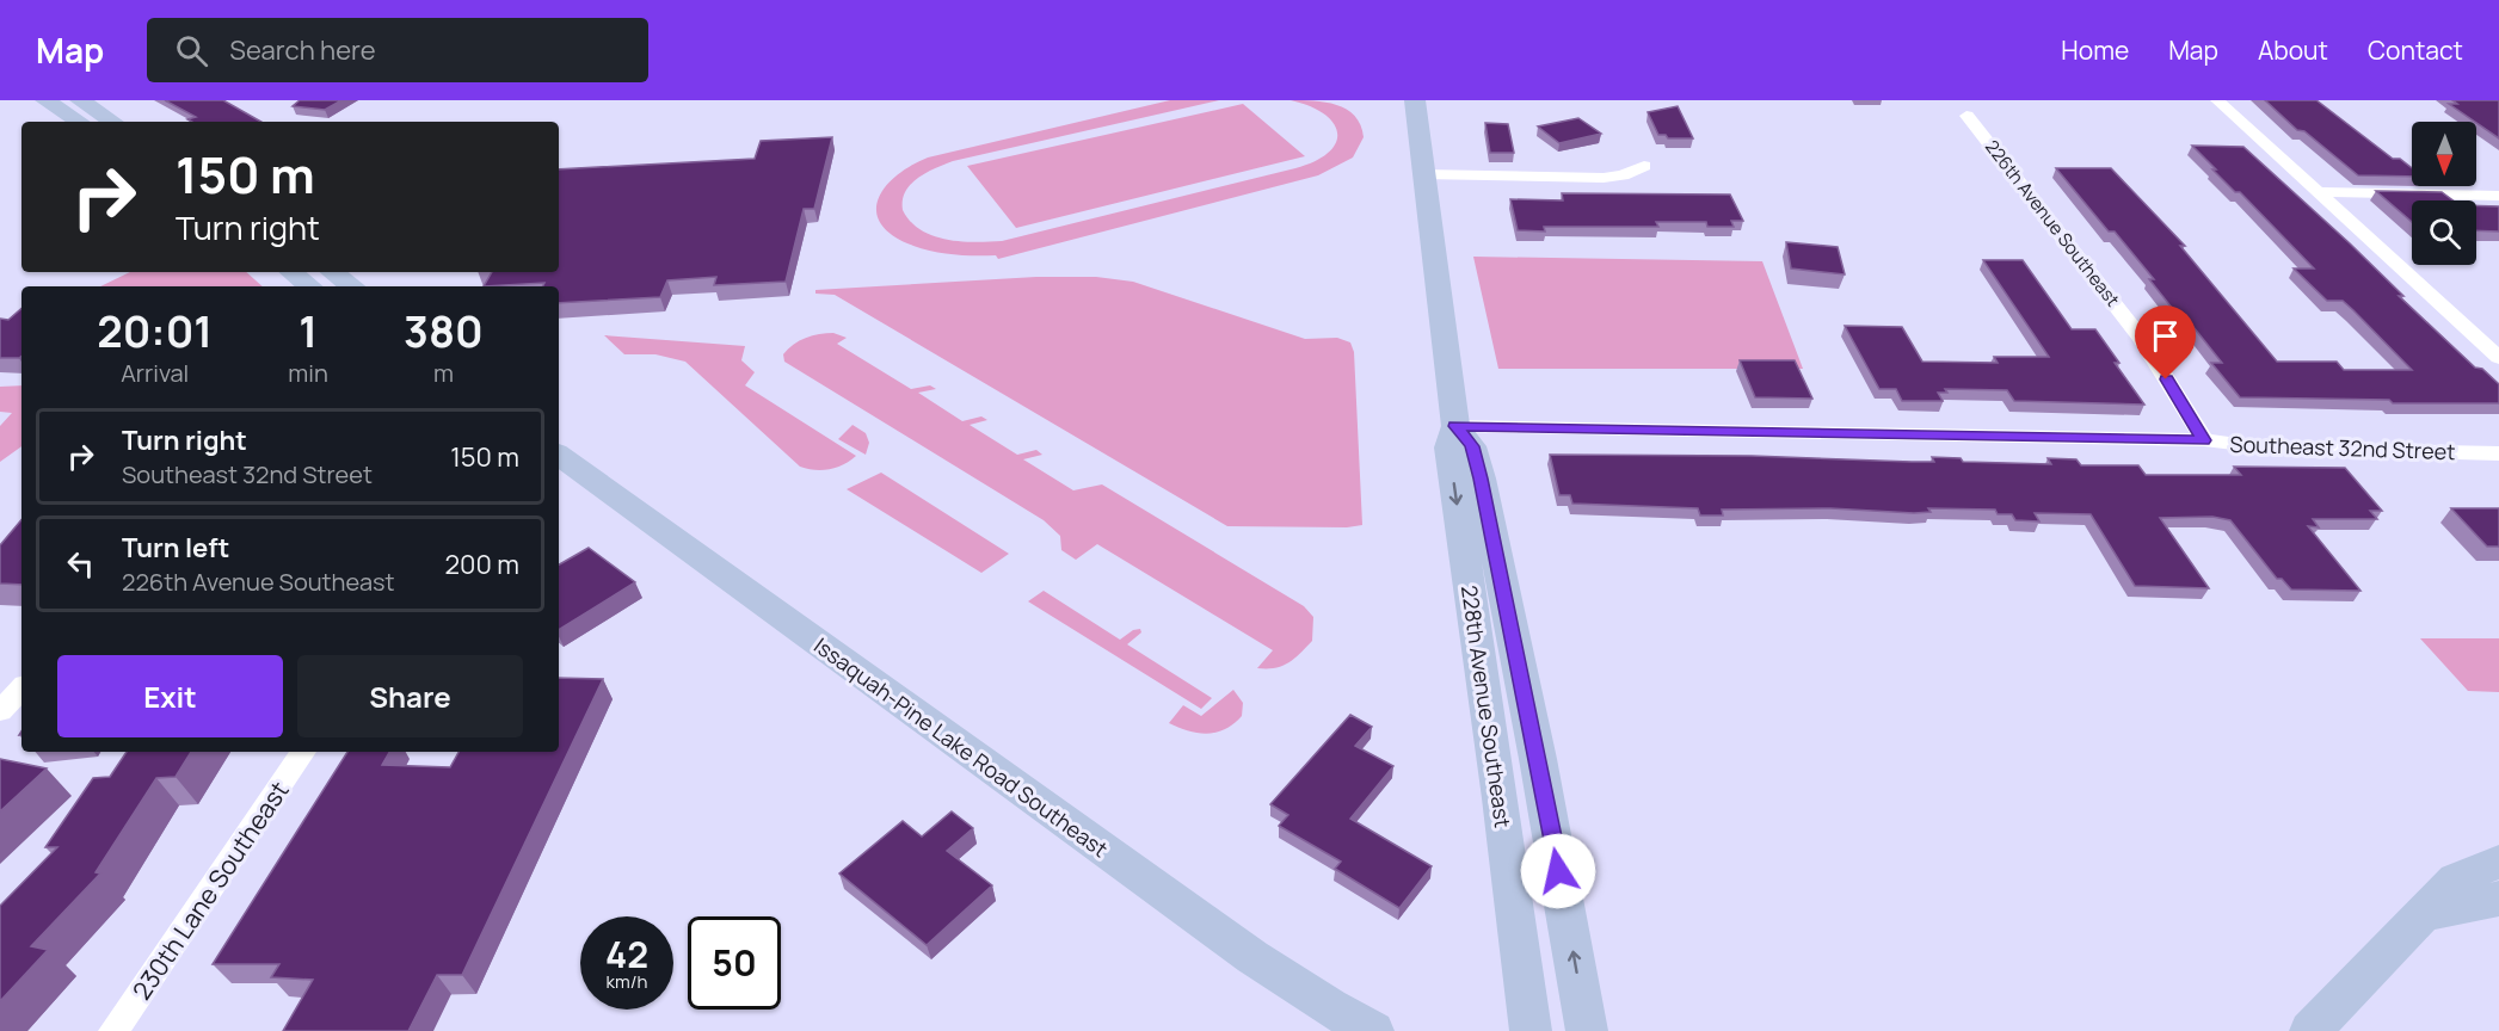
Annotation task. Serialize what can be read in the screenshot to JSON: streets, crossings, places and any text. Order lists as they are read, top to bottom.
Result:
{
  "streets": {
    "main road": ["228th Avenue Southeast", "Issaquah-Pine Lake Road Southeast"],
    "street": ["226th Avenue Southeast", "Southeast 32nd Street", "230th Lane Southeast"]
  },
  "crossings": [
    ["226th Avenue Southeast", "Southeast 32nd Street"],
    ["Southeast 32nd Street", "228th Avenue Southeast"]
  ],
  "north": "bottom",
  "page": {
    "header": "Map",
    "search": "Search here",
    "nav": [
      "Home",
      "Map",
      "About",
      "Contact"
    ],
    "turn": ["150 m", "Turn right"],
    "eta": [
      "20:01",
      "Arrival",
      "1",
      "min",
      "380",
      "m"
    ],
    "list": [
      {
        "name": "Turn right",
        "note": "Southeast 32nd Street",
        "value": "150 m"
      },
      {
        "name": "Turn left",
        "note": "226th Avenue Southeast",
        "value": "200 m"
      }
    ],
    "buttons": ["Exit", "Share"],
    "speed": "42 km/h",
    "limit": "50"
  }
}
